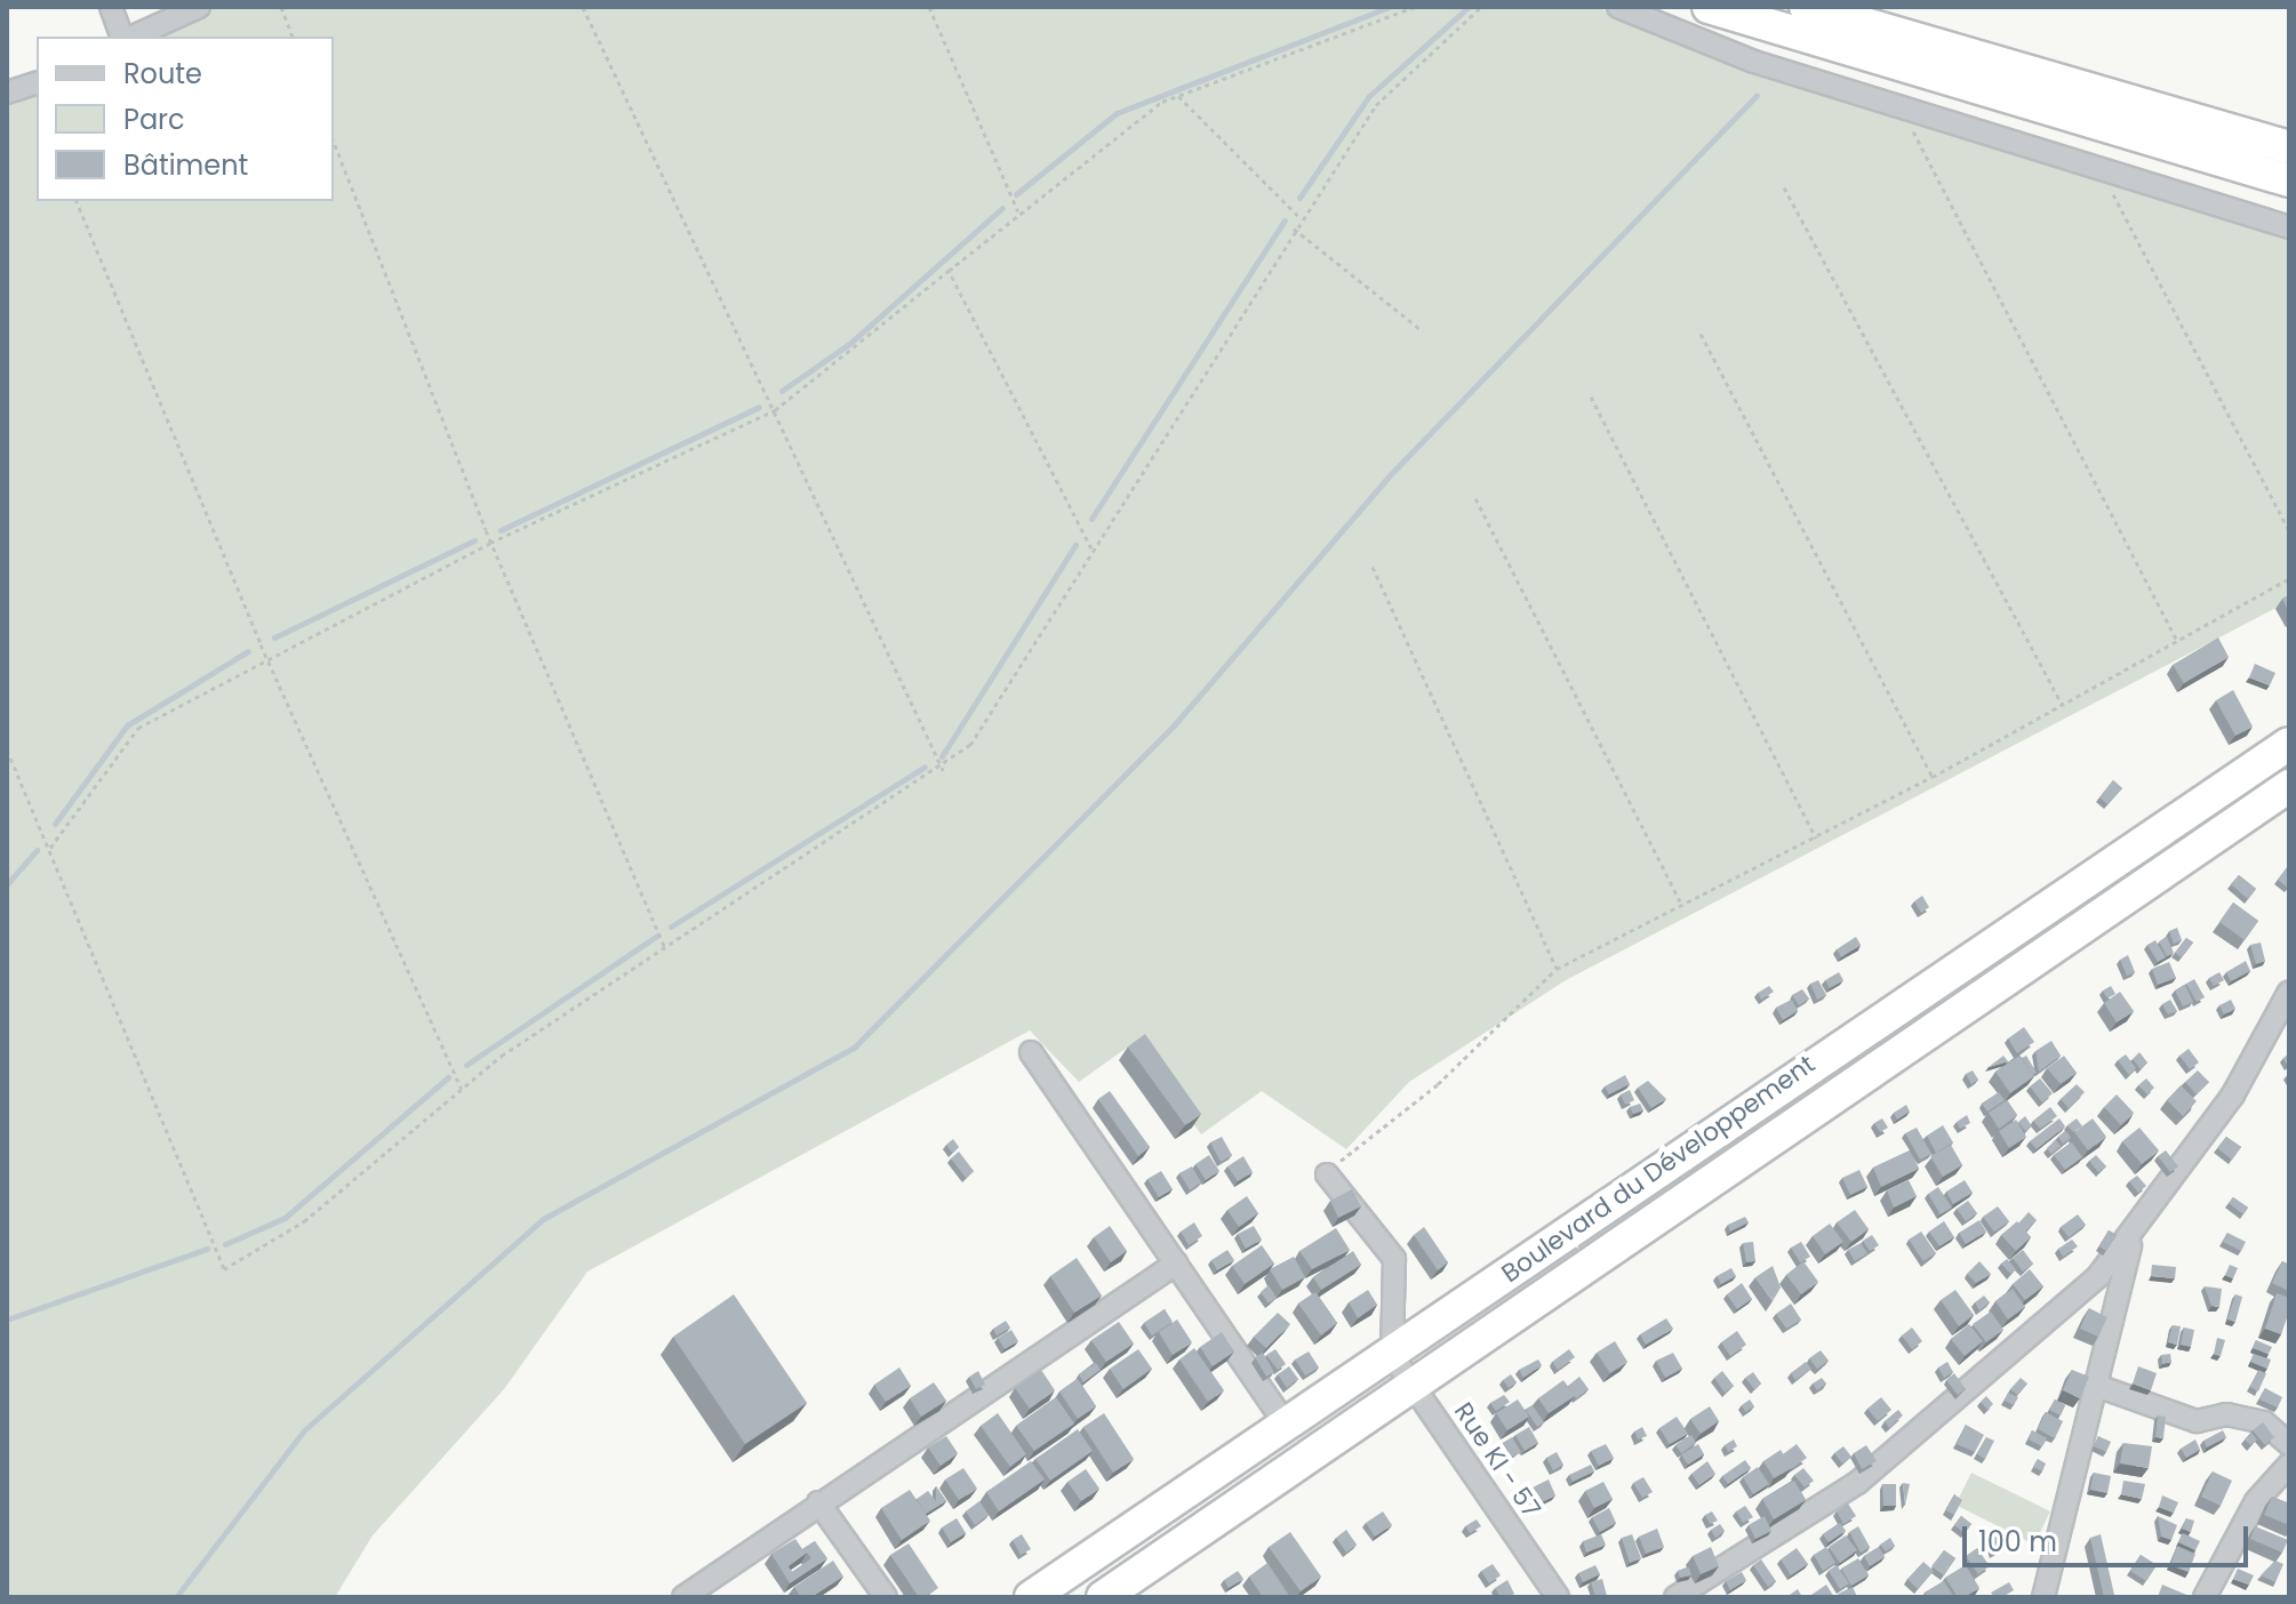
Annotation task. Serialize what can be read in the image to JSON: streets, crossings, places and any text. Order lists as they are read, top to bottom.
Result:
{
  "streets": {
    "highway": ["Boulevard du Développement"],
    "street": ["Rue KI - 57"]
  },
  "crossings": [
    ["Boulevard du Développement", "Rue KI - 57"]
  ],
  "legend": ["Route", "Parc", "Bâtiment"],
  "scale_bar": "100 m"
}
